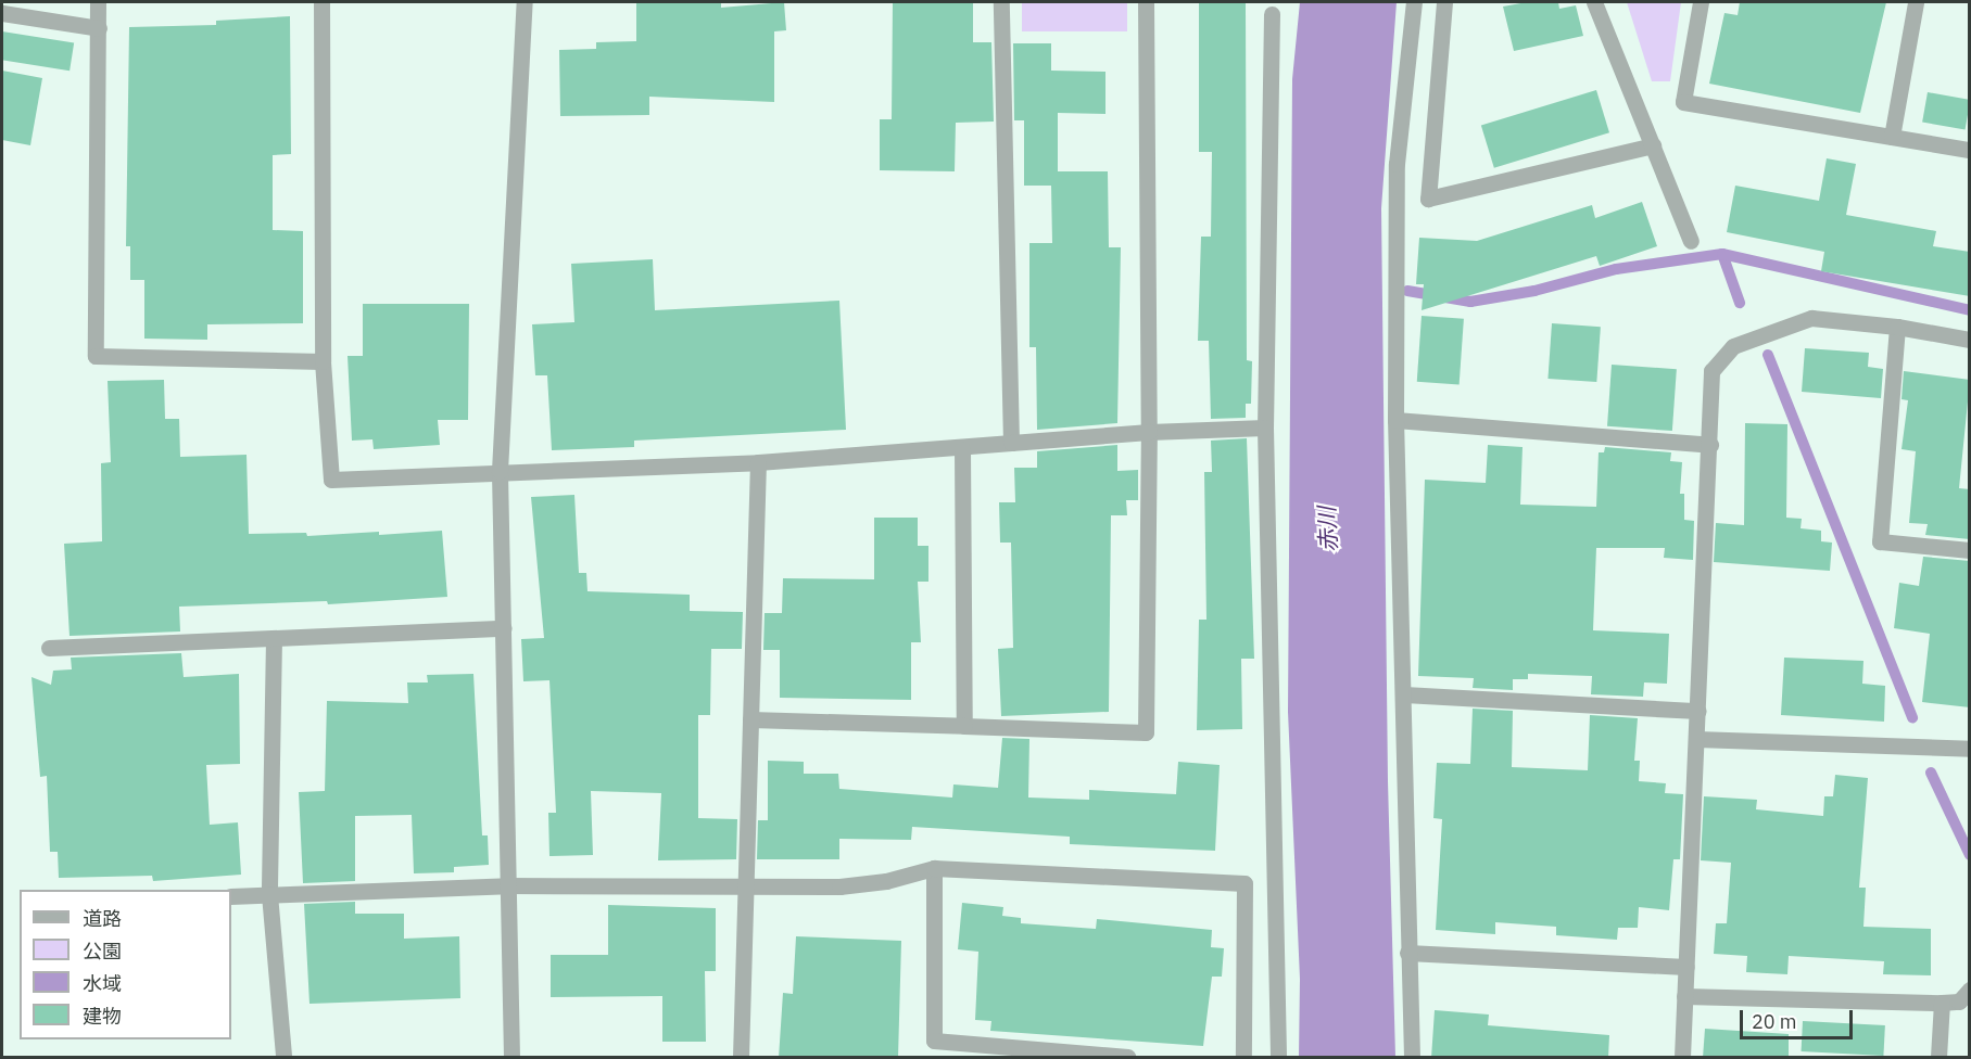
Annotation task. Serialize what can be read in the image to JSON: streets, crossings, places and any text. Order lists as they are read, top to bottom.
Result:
{
  "water": ["赤川"],
  "legend": [
    "道路",
    "公園",
    "水域",
    "建物"
  ],
  "scale_bar": "20 m"
}
